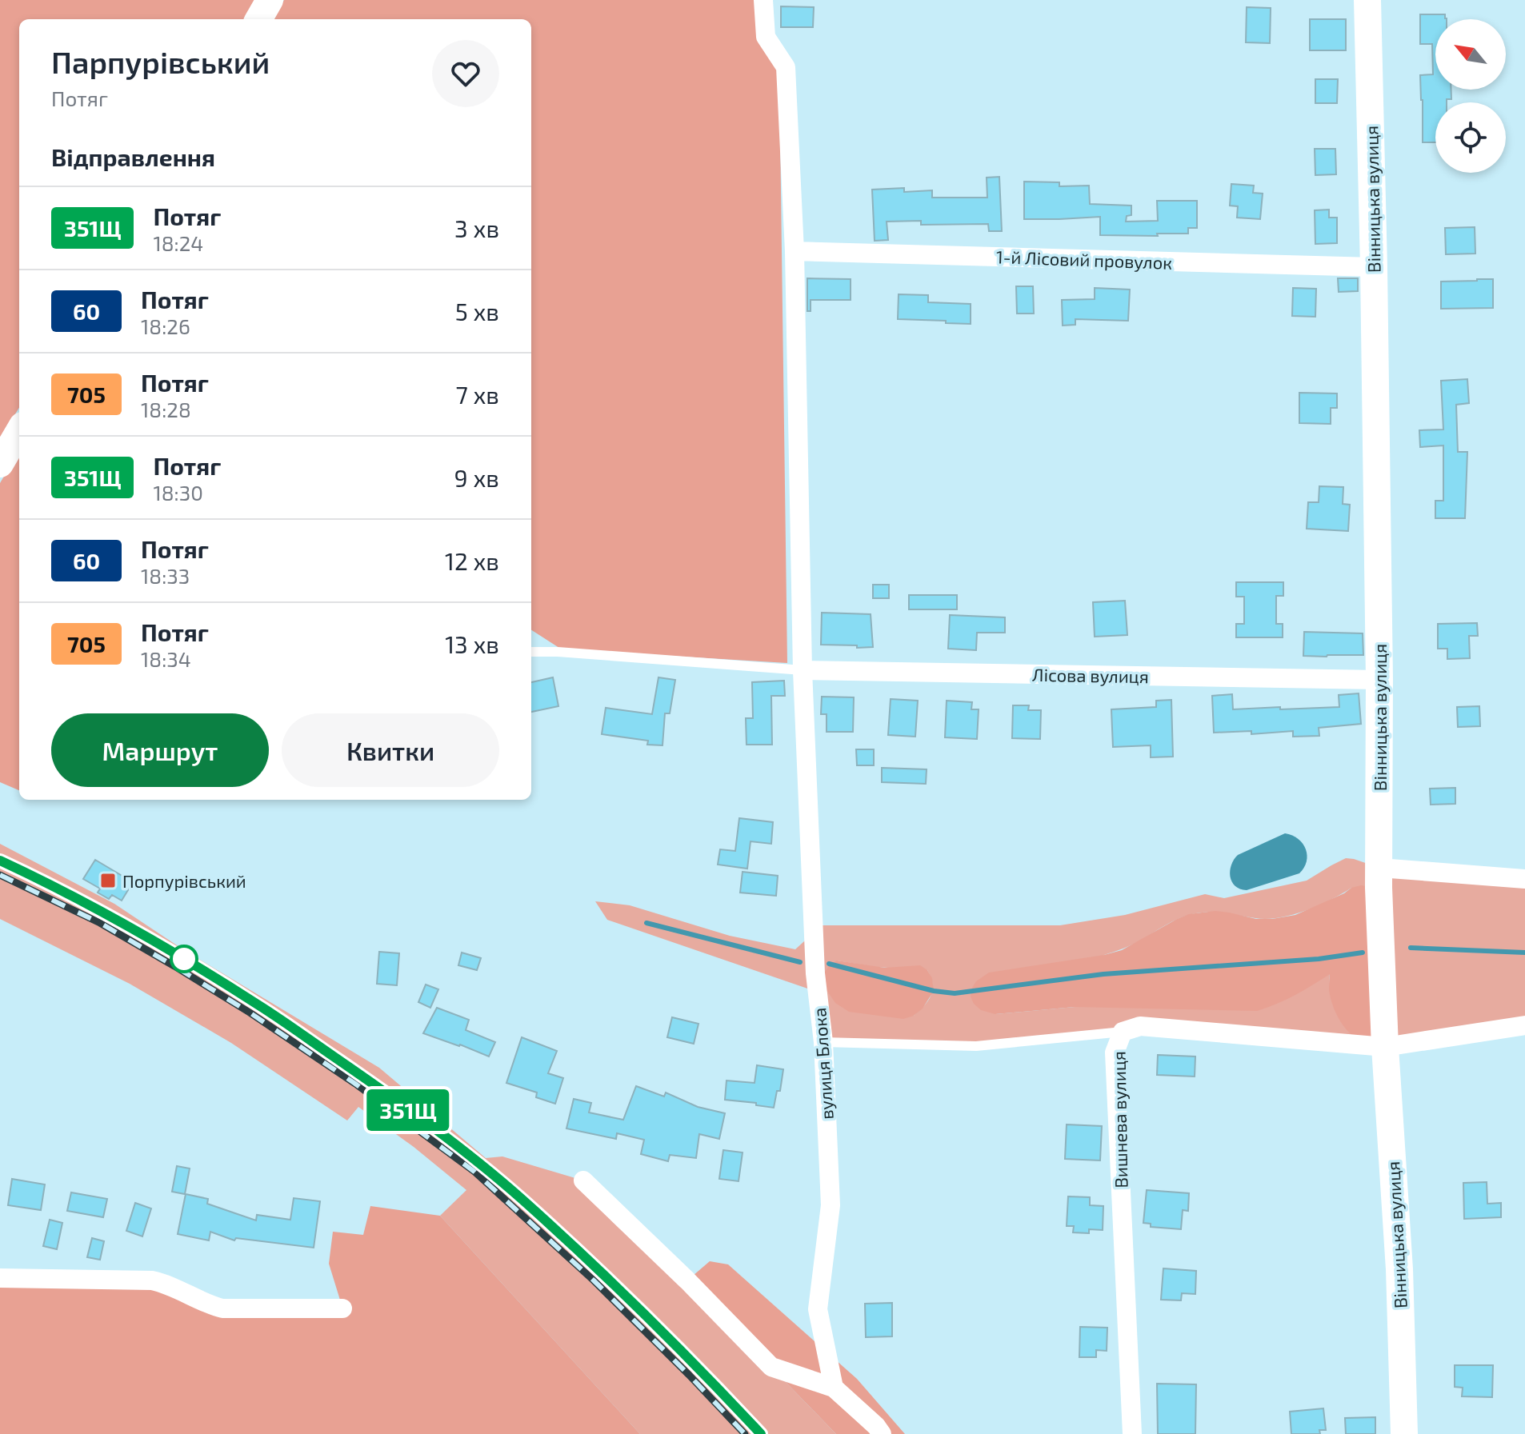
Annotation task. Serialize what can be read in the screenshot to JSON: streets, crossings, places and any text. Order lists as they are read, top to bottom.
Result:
{
  "streets": {
    "street": [
      "Вінницька вулиця",
      "1-й Лісовий провулок",
      "Лісова вулиця",
      "вулиця Блока",
      "Вишнева вулиця"
    ]
  },
  "crossings": [
    ["Вінницька вулиця", "1-й Лісовий провулок"],
    ["Вінницька вулиця", "Лісова вулиця"],
    ["Вінницька вулиця", "Вишнева вулиця"],
    ["1-й Лісовий провулок", "вулиця Блока"],
    ["Лісова вулиця", "вулиця Блока"]
  ],
  "places": {
    "transit": ["Порпурівський"]
  },
  "north": "top left",
  "page": {
    "on_map": "351Щ",
    "heading": [
      ["Парпурівський", "Потяг"],
      "Відправлення"
    ],
    "list": [
      {
        "mark": "351Щ",
        "name": "Потяг",
        "note": "18:24",
        "value": "3 хв"
      },
      {
        "mark": "60",
        "name": "Потяг",
        "note": "18:26",
        "value": "5 хв"
      },
      {
        "mark": "705",
        "name": "Потяг",
        "note": "18:28",
        "value": "7 хв"
      },
      {
        "mark": "351Щ",
        "name": "Потяг",
        "note": "18:30",
        "value": "9 хв"
      },
      {
        "mark": "60",
        "name": "Потяг",
        "note": "18:33",
        "value": "12 хв"
      },
      {
        "mark": "705",
        "name": "Потяг",
        "note": "18:34",
        "value": "13 хв"
      }
    ],
    "buttons": ["Маршрут", "Квитки"]
  }
}
